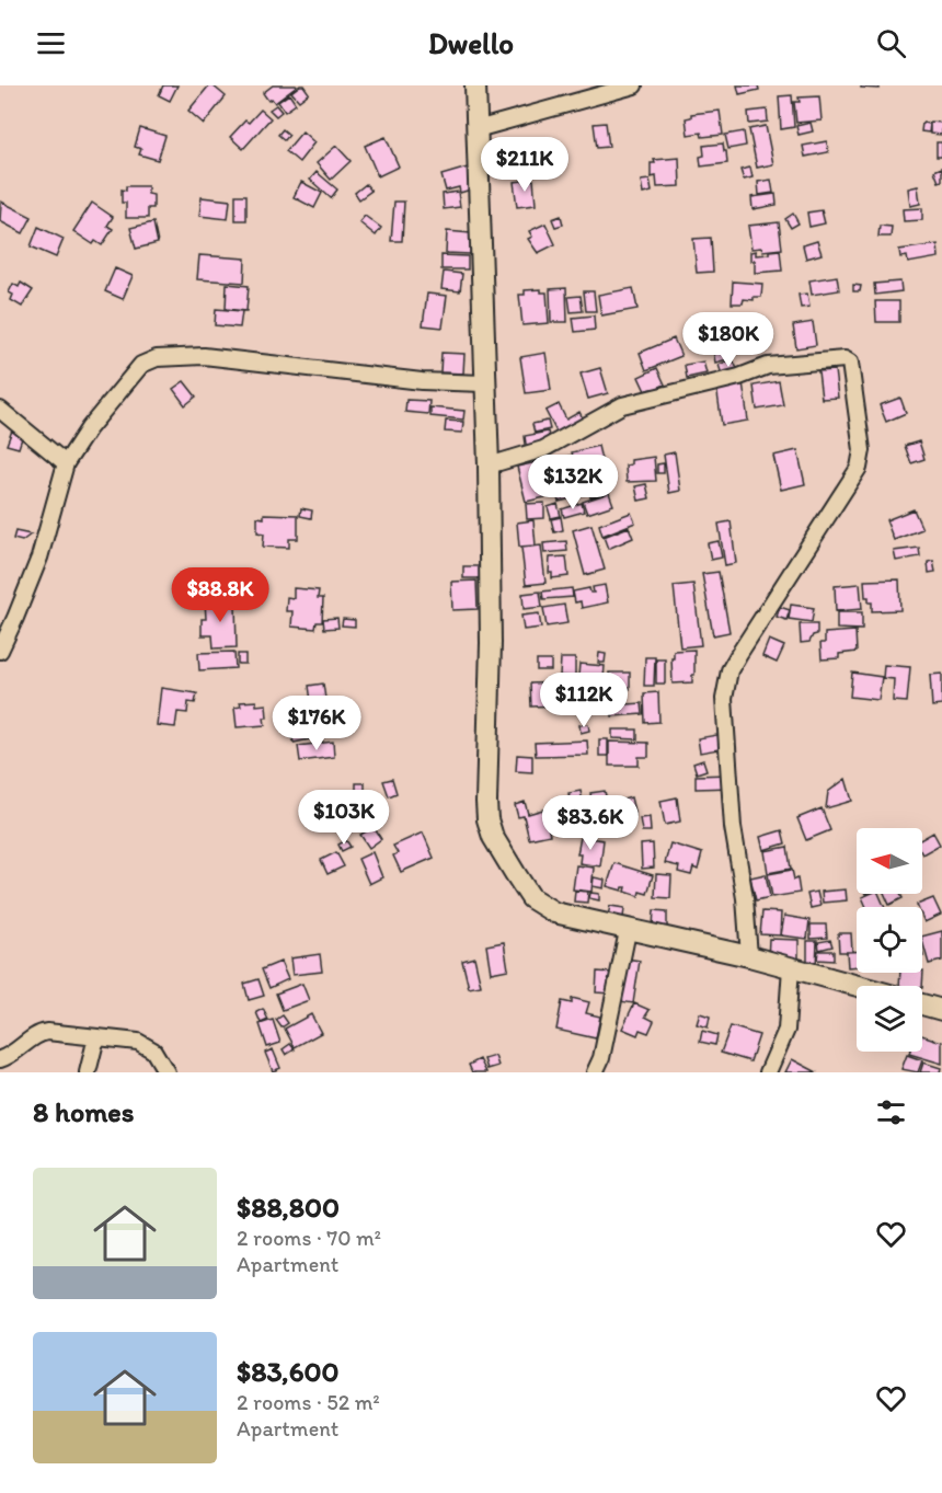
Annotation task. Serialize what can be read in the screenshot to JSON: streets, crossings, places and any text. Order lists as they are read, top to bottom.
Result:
{
  "north": "left",
  "page": {
    "header": "Dwello",
    "price": [
      "$211K",
      "$180K",
      "$132K",
      "$88.8K",
      "$112K",
      "$176K",
      "$103K",
      "$83.6K"
    ],
    "heading": "8 homes",
    "list": [
      {
        "name": "$88,800",
        "note": "2 rooms · 70 m² · Apartment"
      },
      {
        "name": "$83,600",
        "note": "2 rooms · 52 m² · Apartment"
      }
    ]
  }
}
